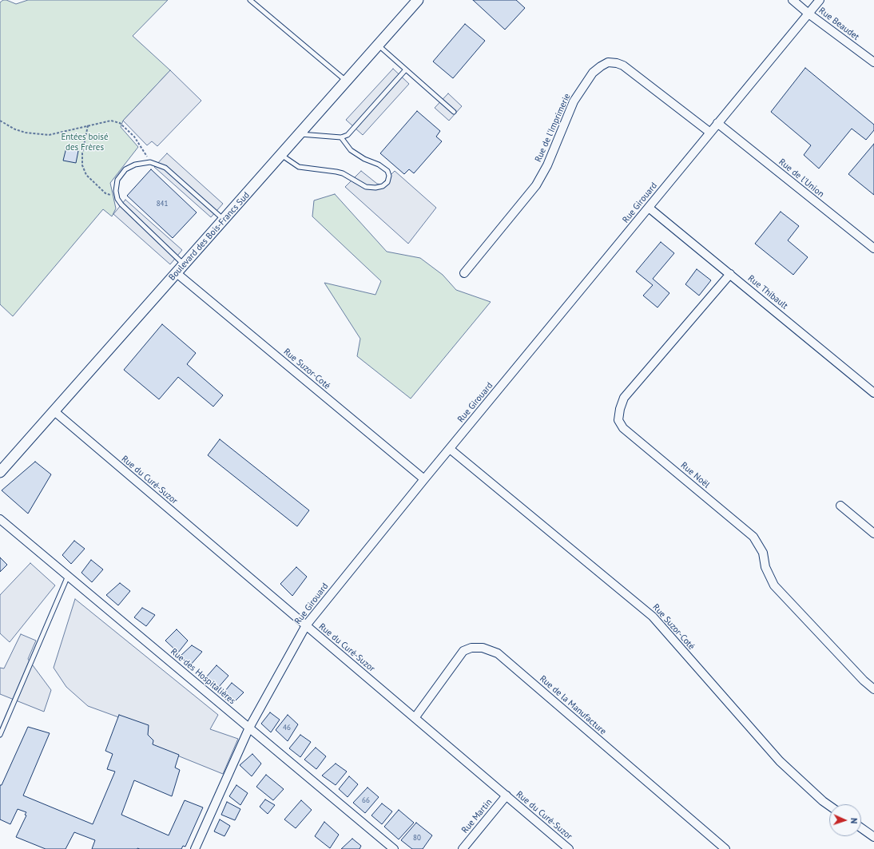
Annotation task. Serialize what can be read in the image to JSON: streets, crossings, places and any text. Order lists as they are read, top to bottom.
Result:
{
  "streets": {
    "street": [
      "Rue Beaudet",
      "Rue de l'Imprimerie",
      "Rue de l'Union",
      "Rue Girouard",
      "Boulevard des Bois-Francs Sud",
      "Rue Thibault",
      "Rue Suzor-Coté",
      "Rue Noël",
      "Rue du Curé-Suzor",
      "Rue des Hospitalières",
      "Rue de la Manufacture",
      "Rue Martin"
    ]
  },
  "crossings": [
    ["Rue Beaudet", "Rue Girouard"],
    ["Rue de l'Imprimerie", "Rue Girouard"],
    ["Rue de l'Union", "Rue Girouard"],
    ["Rue Girouard", "Rue Thibault"],
    ["Rue Girouard", "Rue Suzor-Coté"],
    ["Rue Girouard", "Rue du Curé-Suzor"],
    ["Rue Girouard", "Rue des Hospitalières"],
    ["Boulevard des Bois-Francs Sud", "Rue Suzor-Coté"],
    ["Boulevard des Bois-Francs Sud", "Rue du Curé-Suzor"],
    ["Rue Thibault", "Rue Noël"],
    ["Rue du Curé-Suzor", "Rue de la Manufacture"],
    ["Rue du Curé-Suzor", "Rue Martin"]
  ],
  "parks": ["Entées boisé des Frères"],
  "house_numbers": [
    "841",
    "46",
    "66",
    "80"
  ],
  "north": "right"
}
